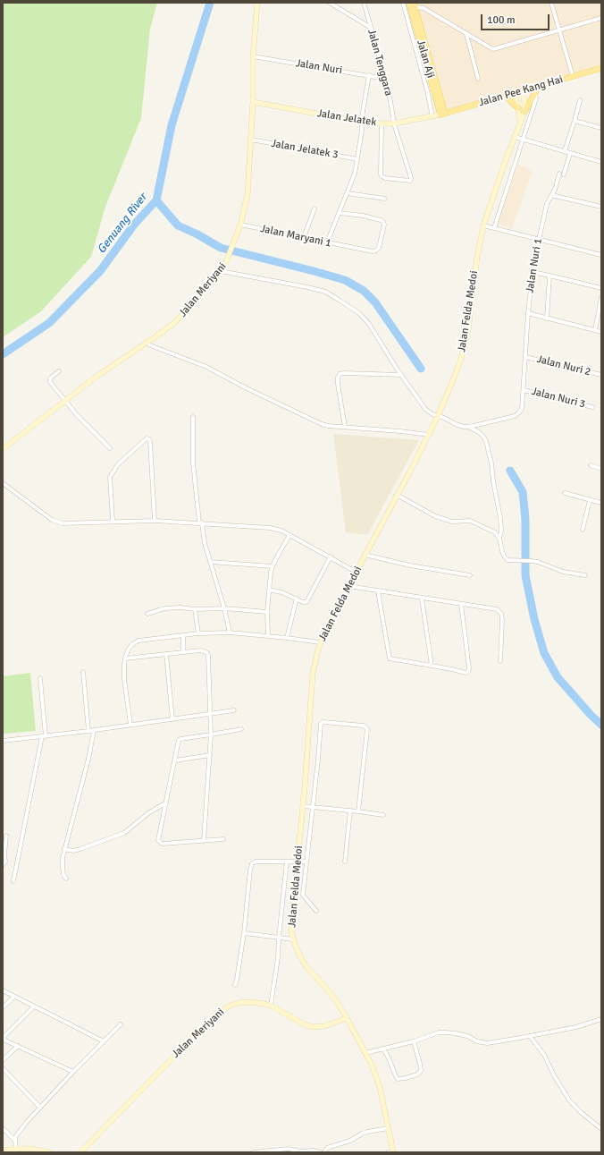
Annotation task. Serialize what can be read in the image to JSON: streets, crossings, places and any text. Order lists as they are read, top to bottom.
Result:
{
  "streets": {
    "main road": [
      "Jalan Aji",
      "Jalan Pee Kang Hai",
      "Jalan Jelatek",
      "Jalan Meriyani",
      "Jalan Felda Medoi"
    ],
    "street": [
      "Jalan Tenggara",
      "Jalan Nuri",
      "Jalan Jelatek 3",
      "Jalan Maryani 1",
      "Jalan Nuri 1",
      "Jalan Nuri 2",
      "Jalan Nuri 3"
    ]
  },
  "crossings": [
    ["Jalan Aji", "Jalan Pee Kang Hai"],
    ["Jalan Aji", "Jalan Jelatek"],
    ["Jalan Tenggara", "Jalan Nuri"],
    ["Jalan Tenggara", "Jalan Jelatek"],
    ["Jalan Nuri", "Jalan Meriyani"],
    ["Jalan Pee Kang Hai", "Jalan Jelatek"],
    ["Jalan Jelatek", "Jalan Meriyani"],
    ["Jalan Jelatek 3", "Jalan Meriyani"],
    ["Jalan Maryani 1", "Jalan Meriyani"],
    ["Jalan Nuri 1", "Jalan Nuri 2"],
    ["Jalan Nuri 1", "Jalan Nuri 3"],
    ["Jalan Meriyani", "Jalan Felda Medoi"]
  ],
  "water": ["Genuang River"],
  "scale_bar": "100 m"
}
